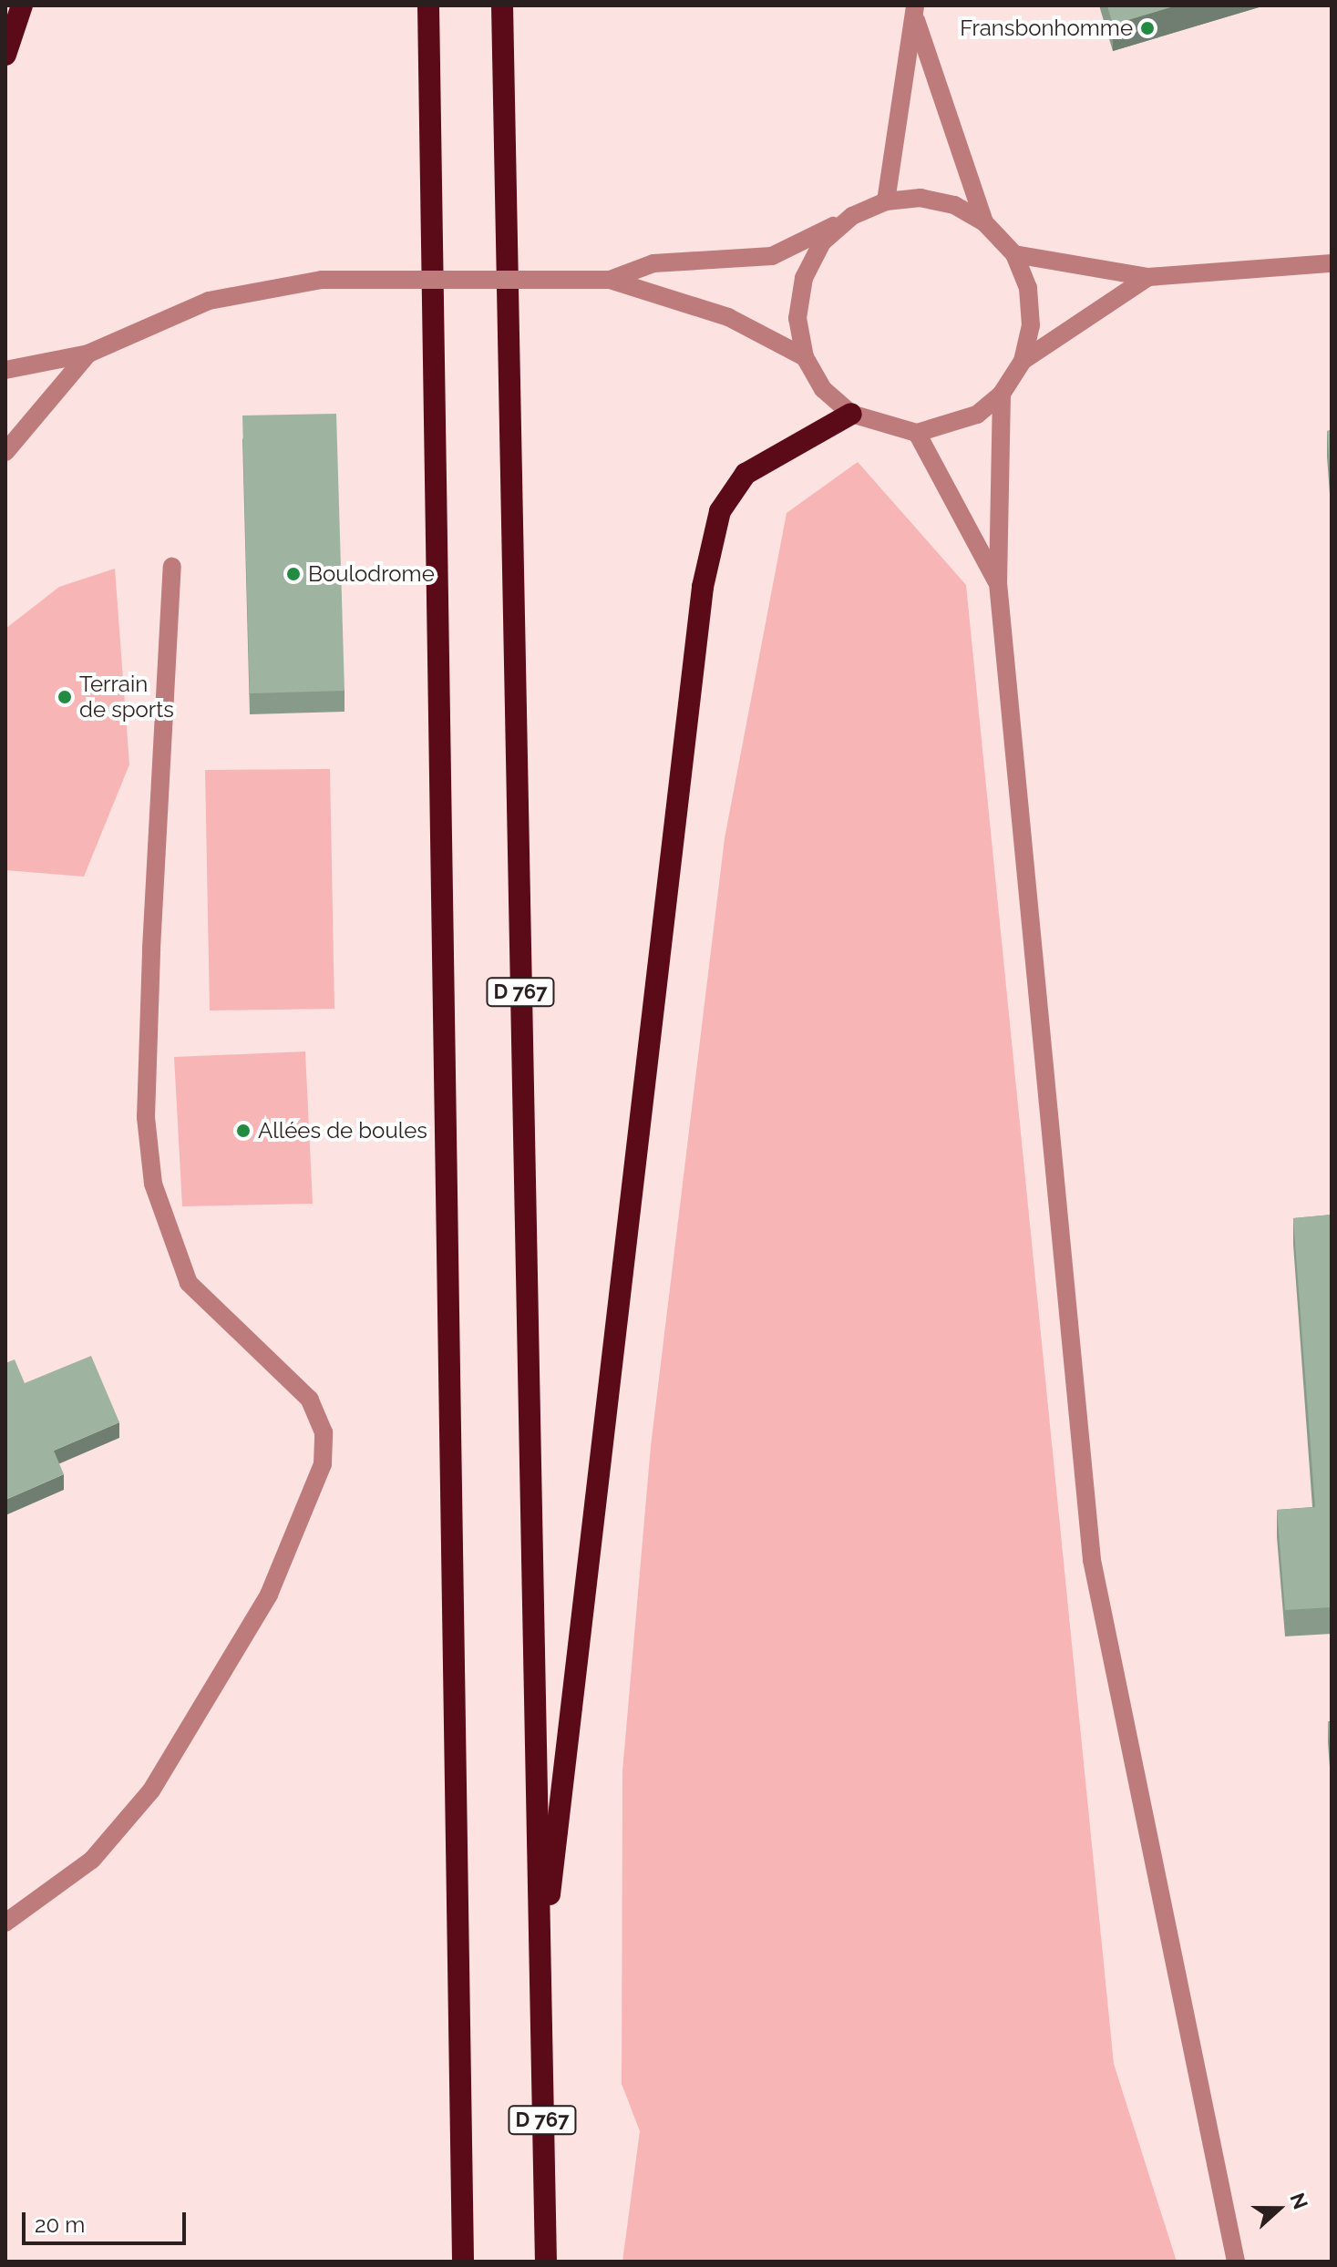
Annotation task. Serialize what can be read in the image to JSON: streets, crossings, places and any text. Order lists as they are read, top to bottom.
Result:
{
  "streets": {
    "highway": ["D 767"]
  },
  "places": [
    "Fransbonhomme",
    "Boulodrome",
    "Terrain de sports",
    "Allées de boules"
  ],
  "scale_bar": "20 m",
  "north": "right"
}
